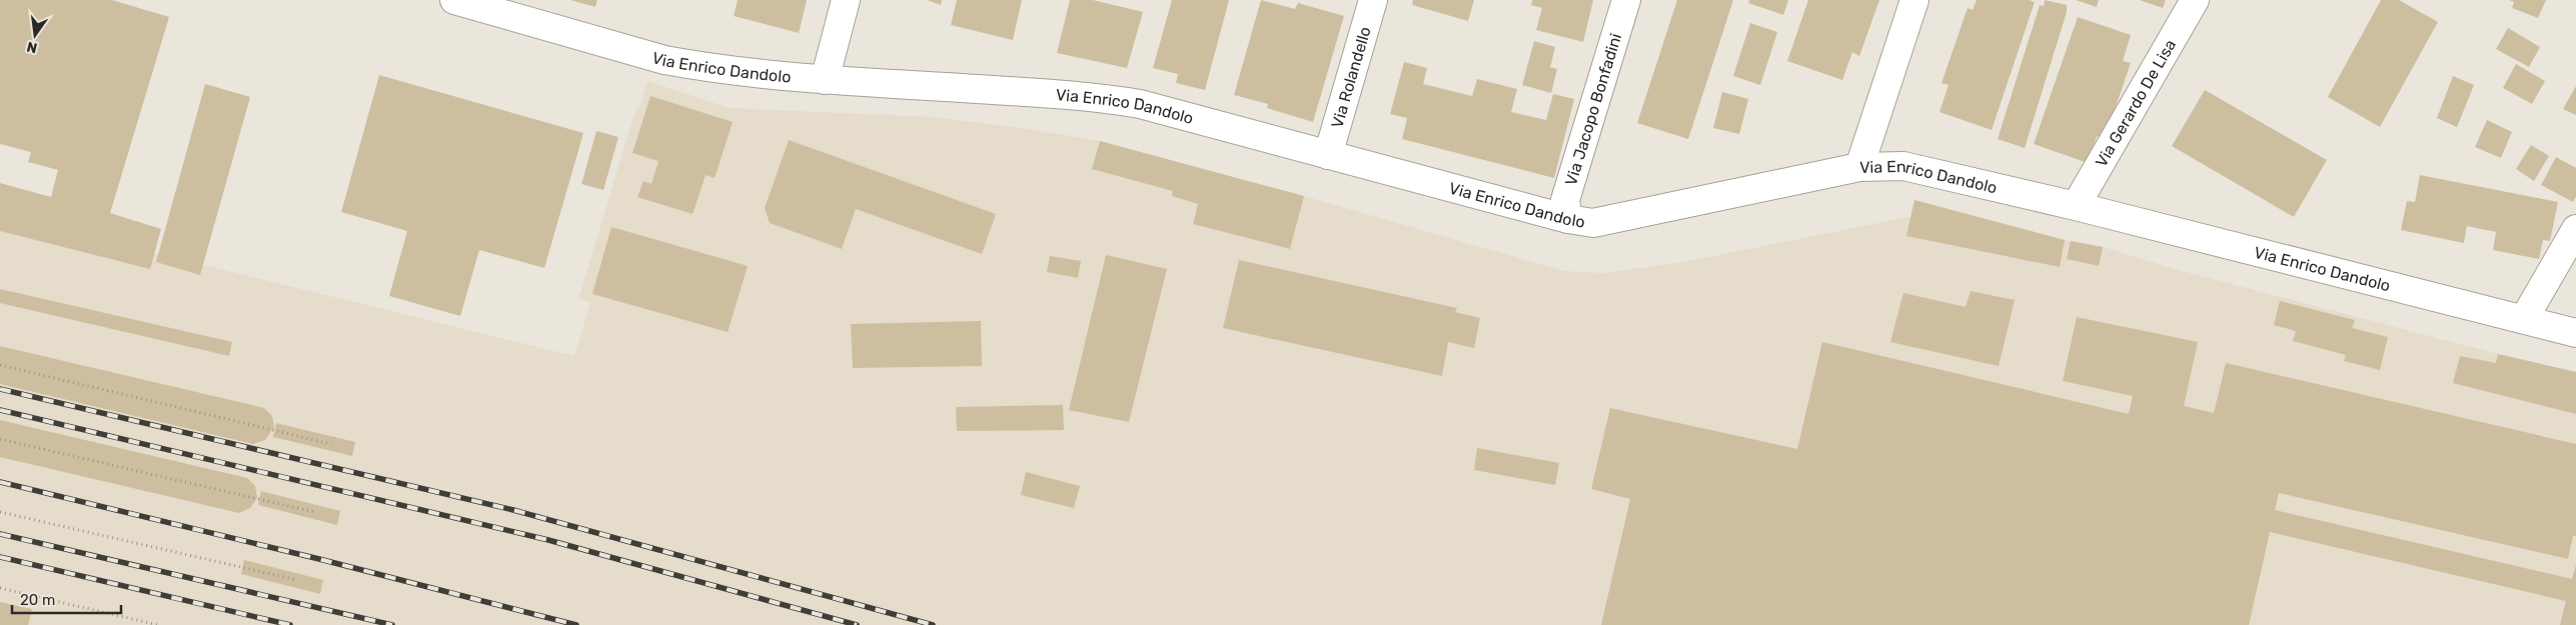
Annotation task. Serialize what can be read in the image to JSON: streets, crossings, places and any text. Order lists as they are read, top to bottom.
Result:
{
  "streets": {
    "street": [
      "Via Enrico Dandolo",
      "Via Rolandello",
      "Via Gerardo De Lisa",
      "Via Jacopo Bonfadini"
    ]
  },
  "crossings": [
    ["Via Enrico Dandolo", "Via Rolandello"],
    ["Via Enrico Dandolo", "Via Gerardo De Lisa"],
    ["Via Enrico Dandolo", "Via Jacopo Bonfadini"]
  ],
  "scale_bar": "20 m",
  "north": "bottom"
}
